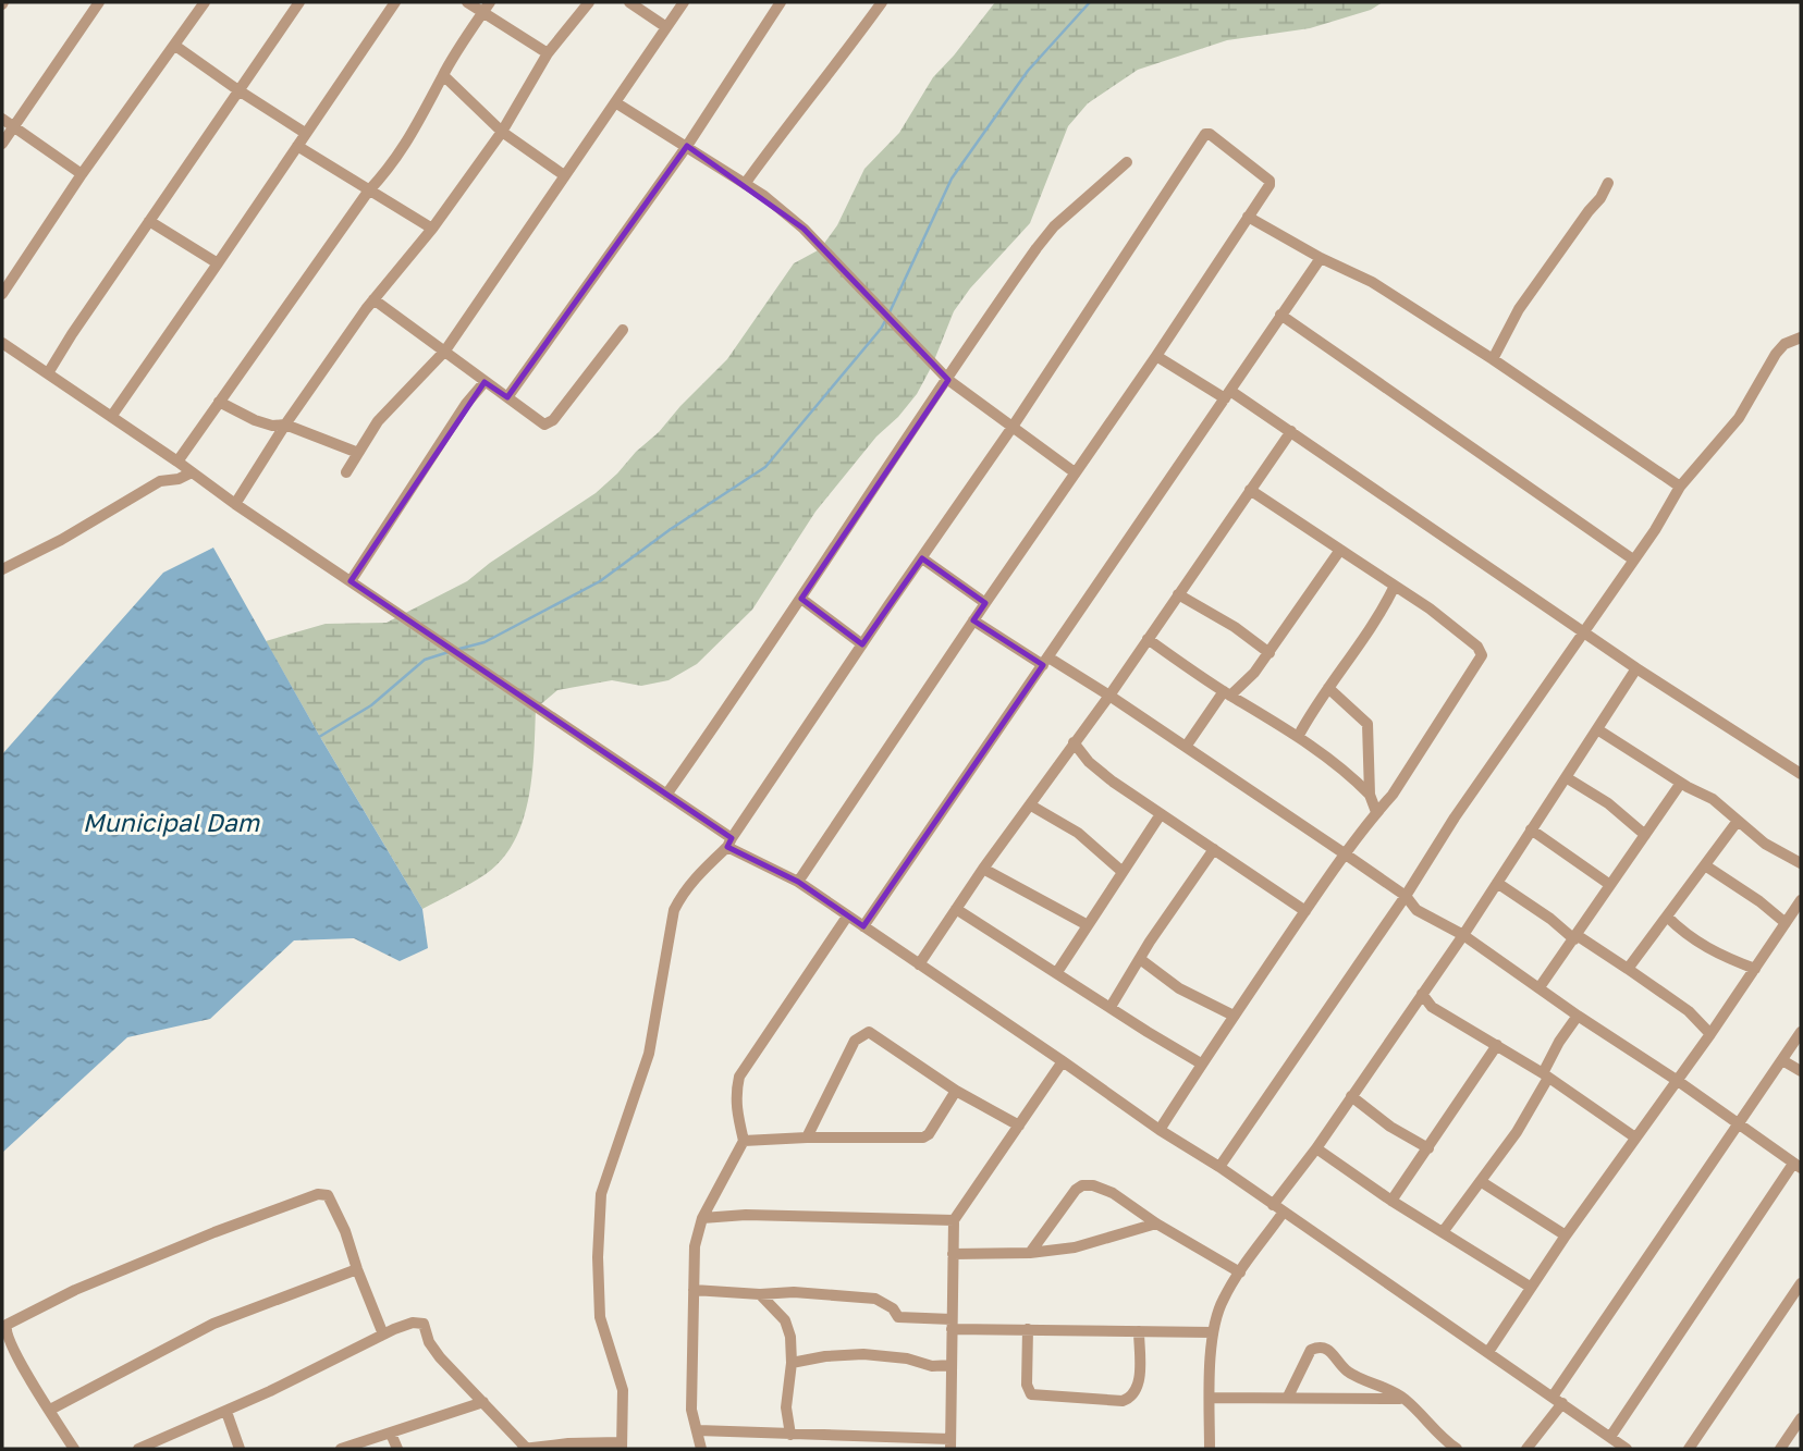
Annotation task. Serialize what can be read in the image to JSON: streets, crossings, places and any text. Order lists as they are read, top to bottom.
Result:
{
  "water": ["Municipal Dam"]
}
